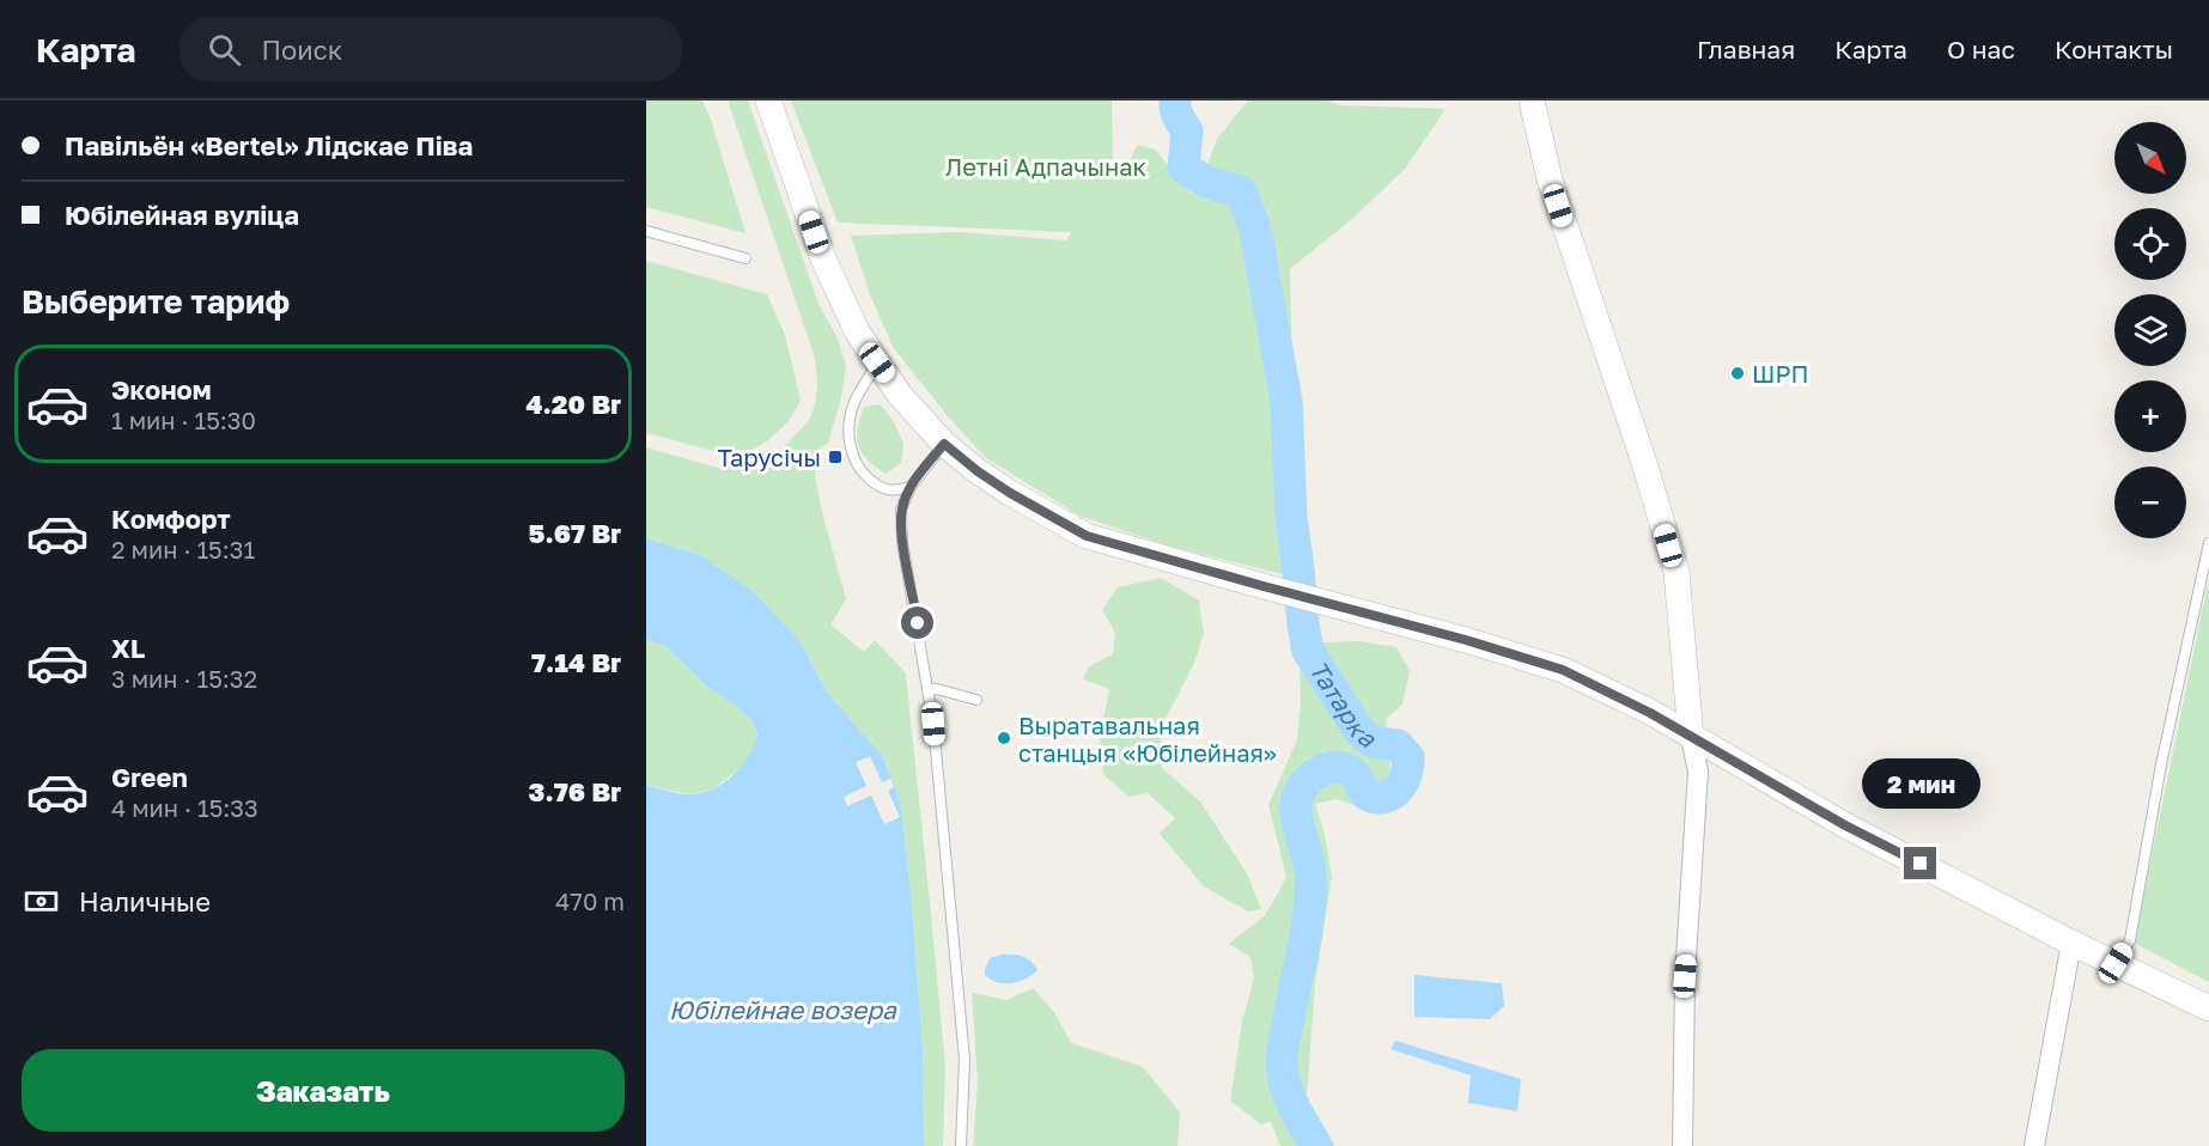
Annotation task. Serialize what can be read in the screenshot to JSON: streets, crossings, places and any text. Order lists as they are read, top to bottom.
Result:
{
  "water": ["Татарка", "Юбілейнае возера"],
  "parks": ["Летні Адпачынак"],
  "places": {
    "other": ["ШРП", "Выратавальная станцыя «Юбілейная»"],
    "transit": ["Тарусічы"]
  },
  "north": "bottom right",
  "page": {
    "header": "Карта",
    "search": "Поиск",
    "nav": [
      "Главная",
      "Карта",
      "О нас",
      "Контакты"
    ],
    "banner": ["Павільён «Bertel» Лідскае Піва", "Юбілейная вуліца"],
    "map_buttons": ["+", "−"],
    "heading": "Выберите тариф",
    "list": [
      {
        "name": "Эконом",
        "note": "1 мин · 15:30",
        "value": "4.20 Br"
      },
      {
        "name": "Комфорт",
        "note": "2 мин · 15:31",
        "value": "5.67 Br"
      },
      {
        "name": "XL",
        "note": "3 мин · 15:32",
        "value": "7.14 Br"
      },
      {
        "name": "Green",
        "note": "4 мин · 15:33",
        "value": "3.76 Br"
      }
    ],
    "bubble": "2 мин",
    "pay": ["Наличные", "470 m"],
    "buttons": "Заказать"
  }
}
